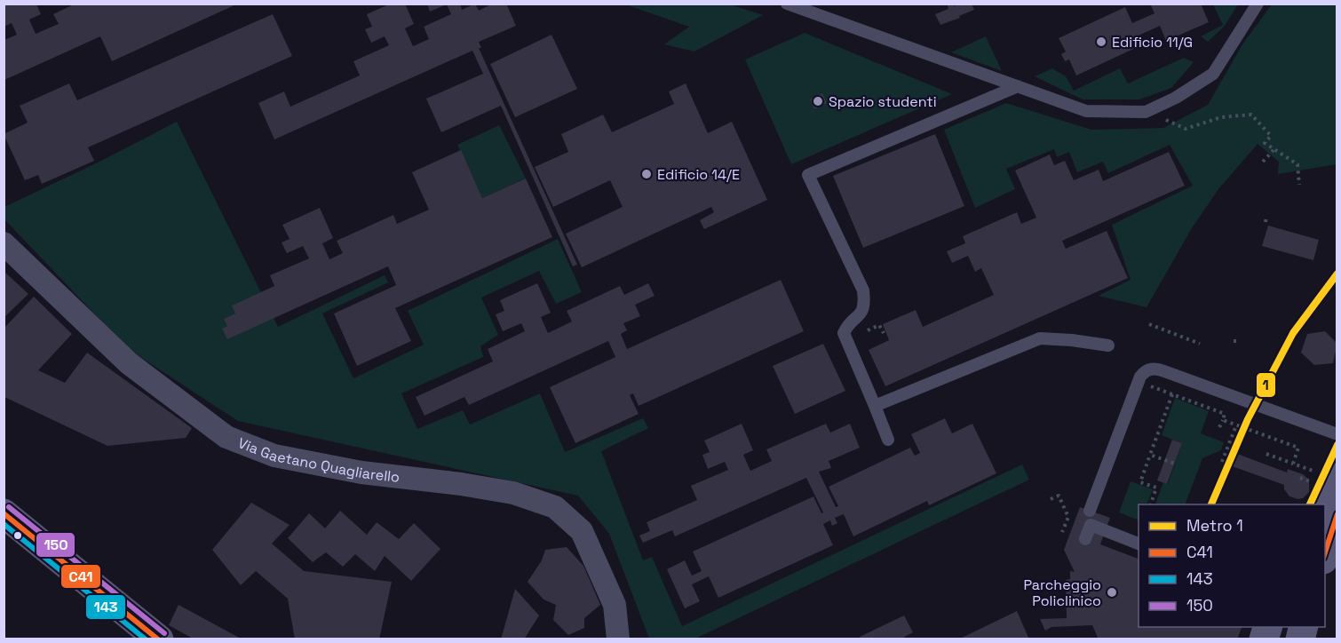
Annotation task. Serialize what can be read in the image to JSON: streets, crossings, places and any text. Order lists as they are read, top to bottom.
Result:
{
  "streets": {
    "street": ["Via Gaetano Quagliarello"]
  },
  "places": [
    "Edificio 11/G",
    "Spazio studenti",
    "Edificio 14/E",
    "Parcheggio Policlinico"
  ],
  "lines": [
    "metro line 1",
    "transit line 150",
    "transit line C41",
    "transit line 143"
  ],
  "legend": [
    "Metro 1",
    "C41",
    "143",
    "150"
  ]
}
